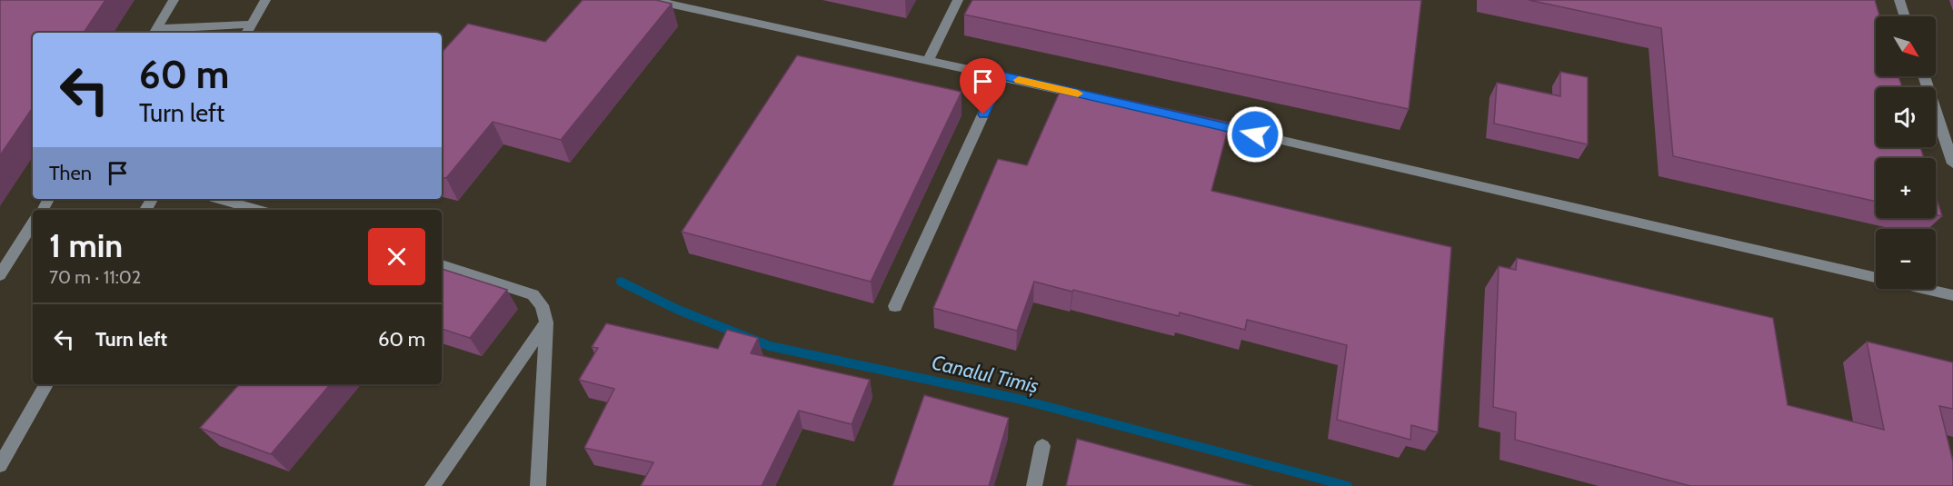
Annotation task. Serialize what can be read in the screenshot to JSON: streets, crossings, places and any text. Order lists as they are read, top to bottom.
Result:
{
  "water": ["Canalul Timiș"],
  "north": "bottom right",
  "page": {
    "map_buttons": ["+", "−"],
    "turn": ["60 m", "Turn left"],
    "then": "Then",
    "heading": ["1 min", "70 m · 11:02"],
    "list": [
      {
        "name": "Turn left",
        "value": "60 m"
      }
    ]
  }
}
